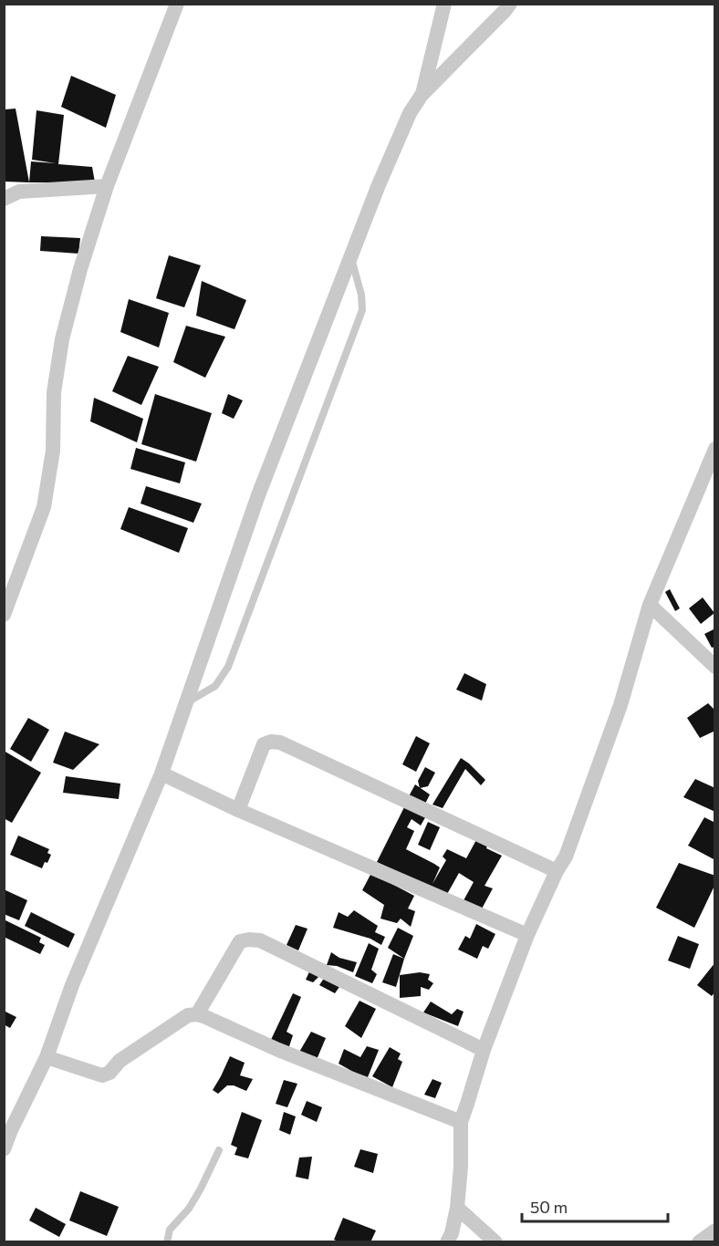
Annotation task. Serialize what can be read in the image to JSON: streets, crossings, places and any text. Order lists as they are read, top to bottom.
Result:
{
  "scale_bar": "50 m"
}
